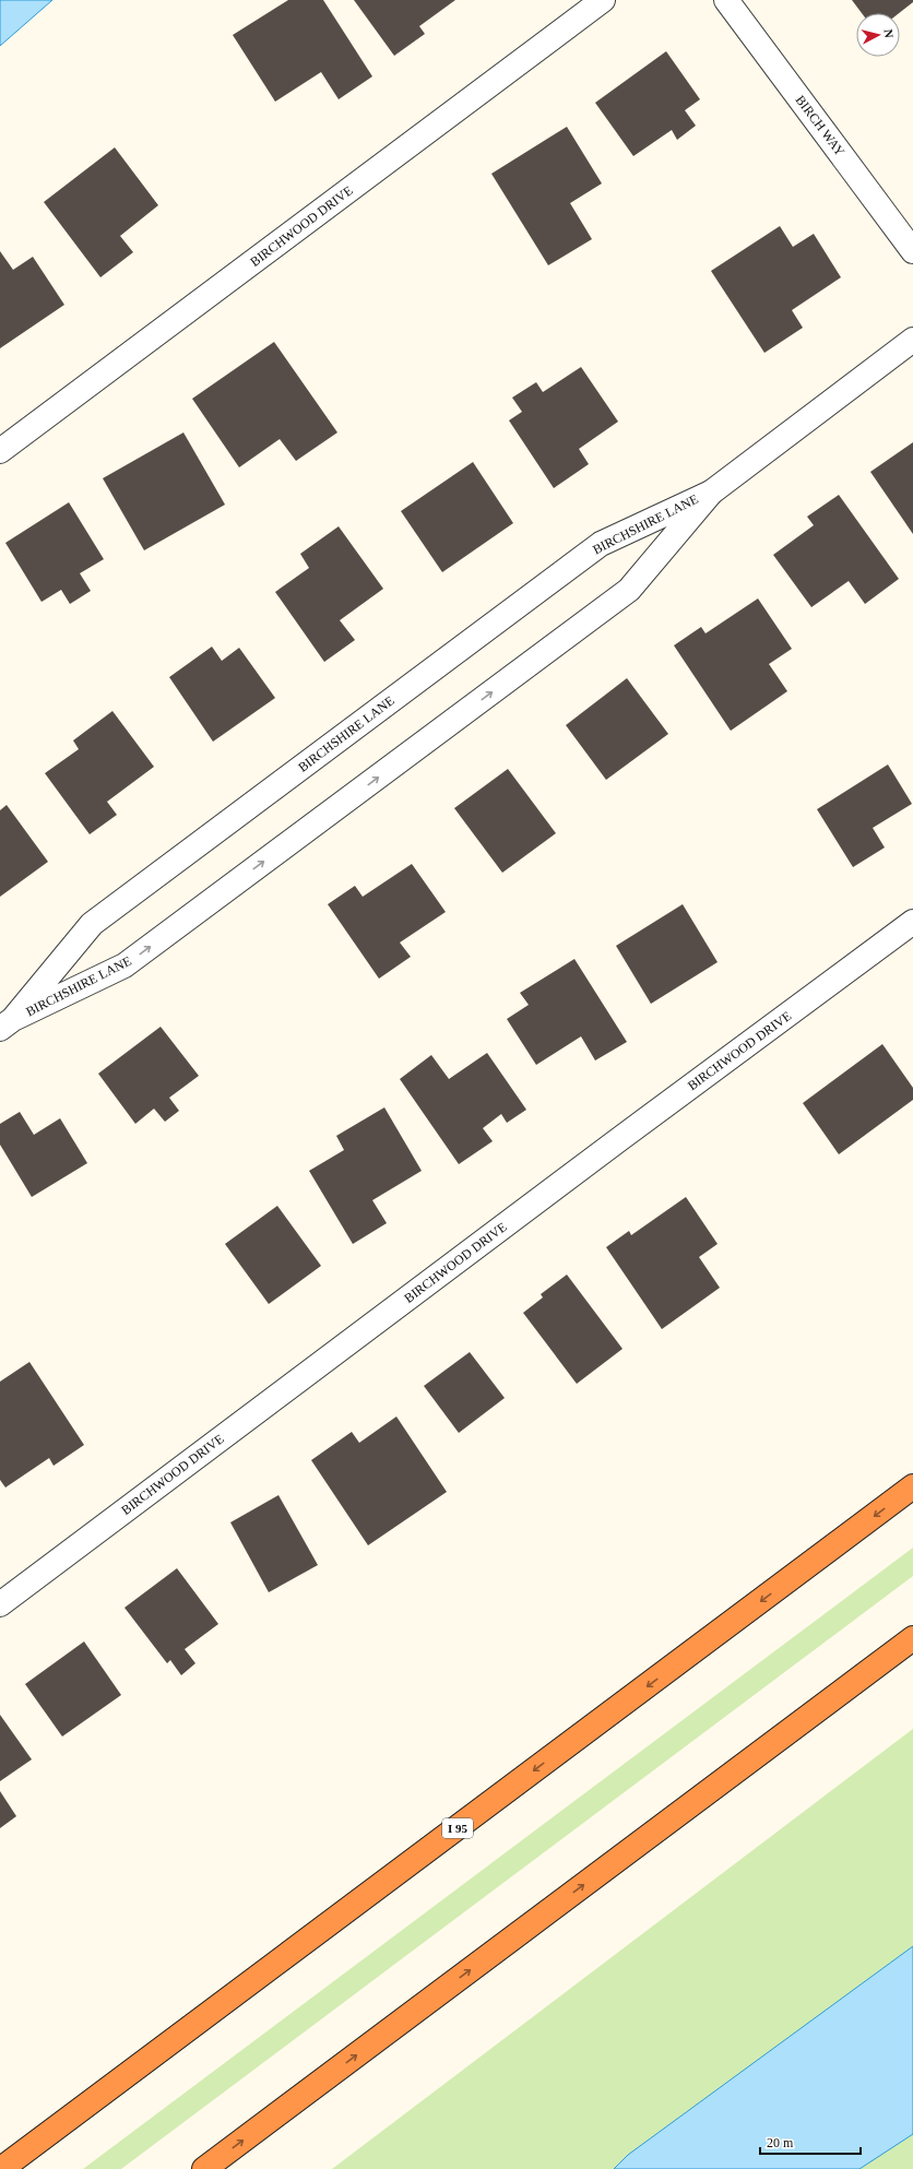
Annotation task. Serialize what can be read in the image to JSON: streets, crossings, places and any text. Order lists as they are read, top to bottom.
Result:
{
  "streets": {
    "highway": ["I 95"],
    "street": ["BIRCH WAY", "BIRCHWOOD DRIVE", "BIRCHSHIRE LANE"]
  },
  "scale_bar": "20 m",
  "north": "right"
}
